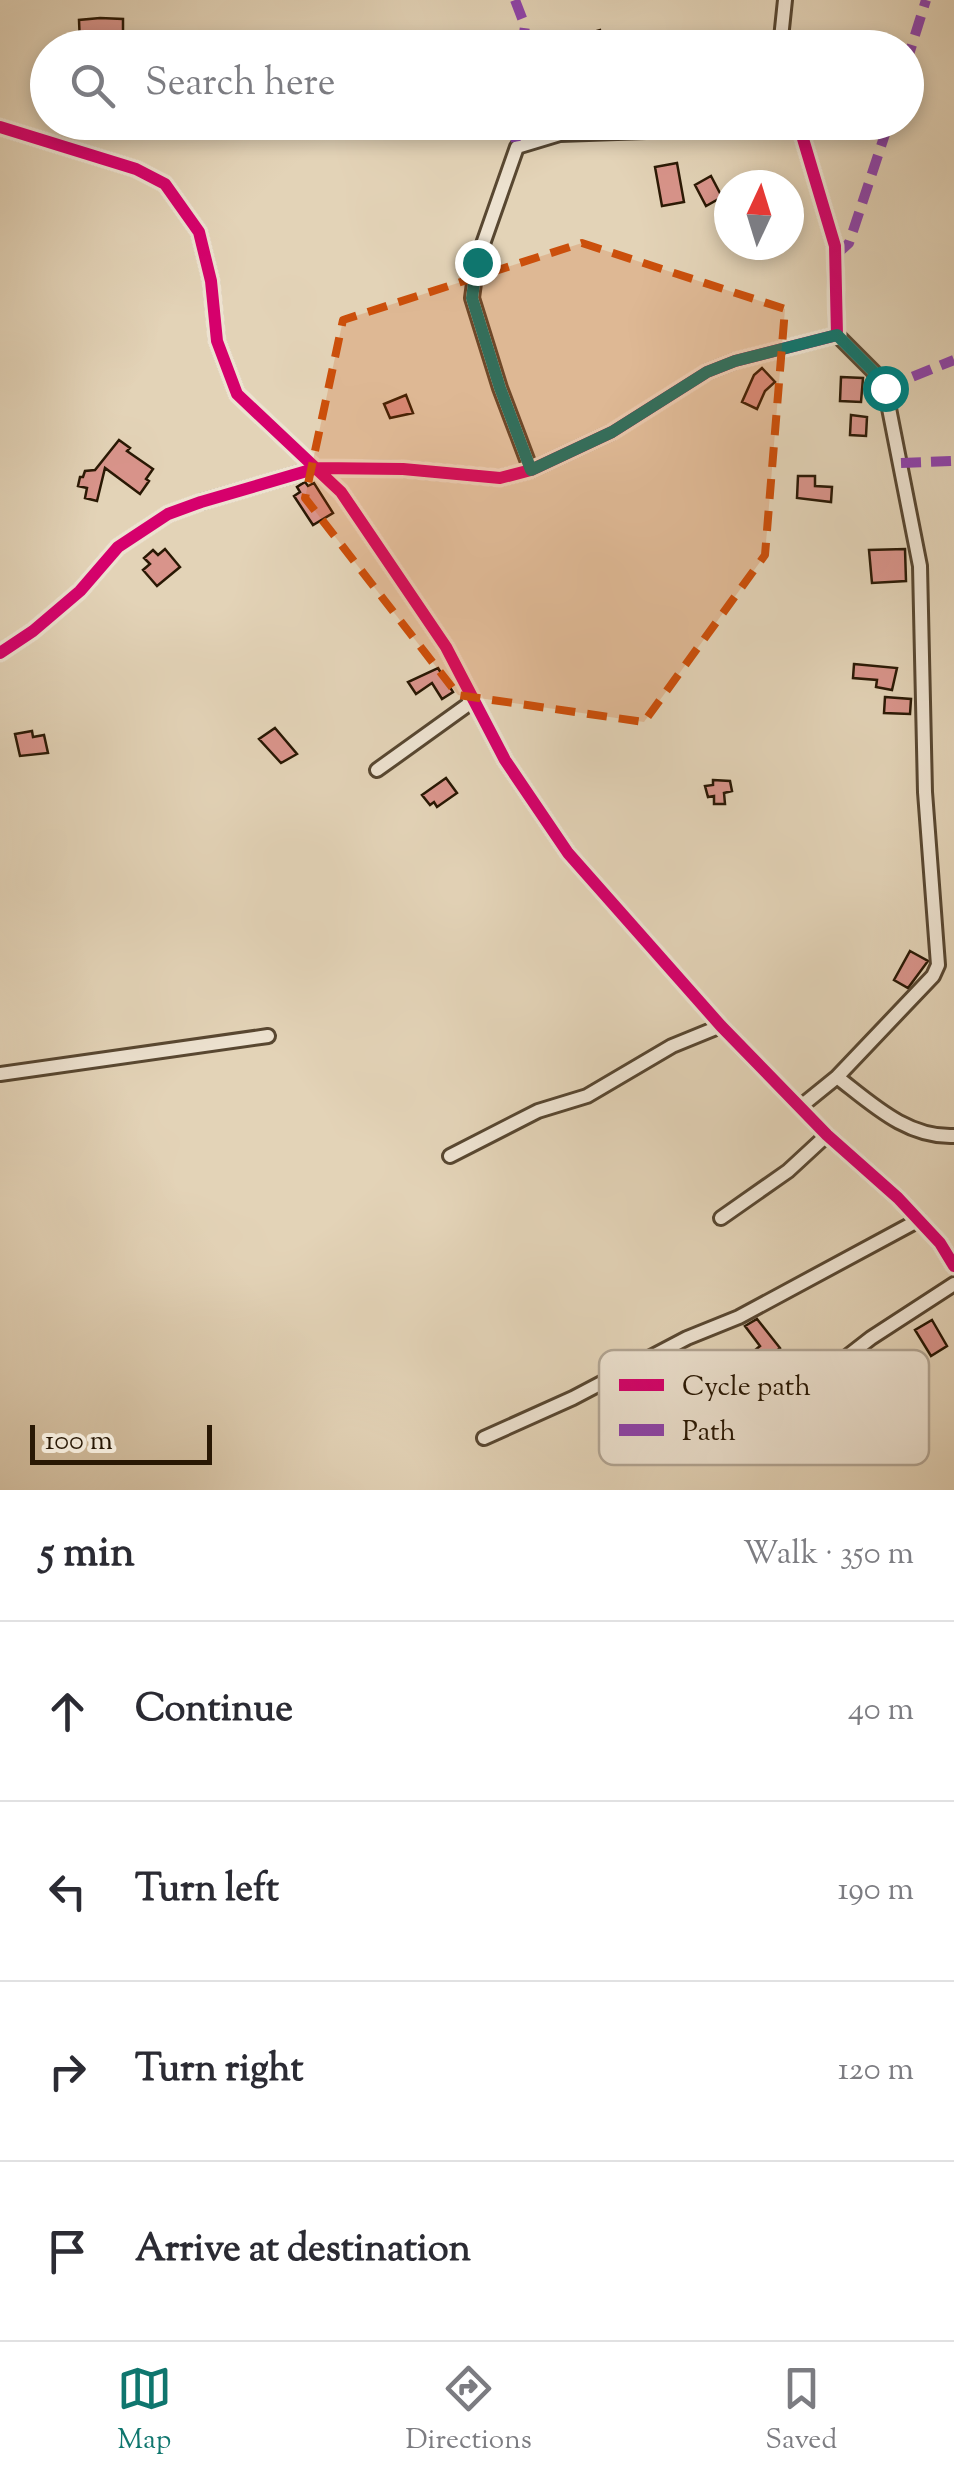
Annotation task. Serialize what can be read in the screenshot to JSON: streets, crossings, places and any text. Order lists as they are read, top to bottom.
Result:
{
  "legend": ["Cycle path", "Path"],
  "scale_bar": "100 m",
  "north": "top",
  "page": {
    "search": "Search here",
    "scale": "100 m",
    "heading": ["5 min", "Walk · 350 m"],
    "list": [
      ["Continue", "40 m"],
      ["Turn left", "190 m"],
      ["Turn right", "120 m"],
      "Arrive at destination"
    ],
    "nav": ["Map", "Directions", "Saved"]
  }
}
